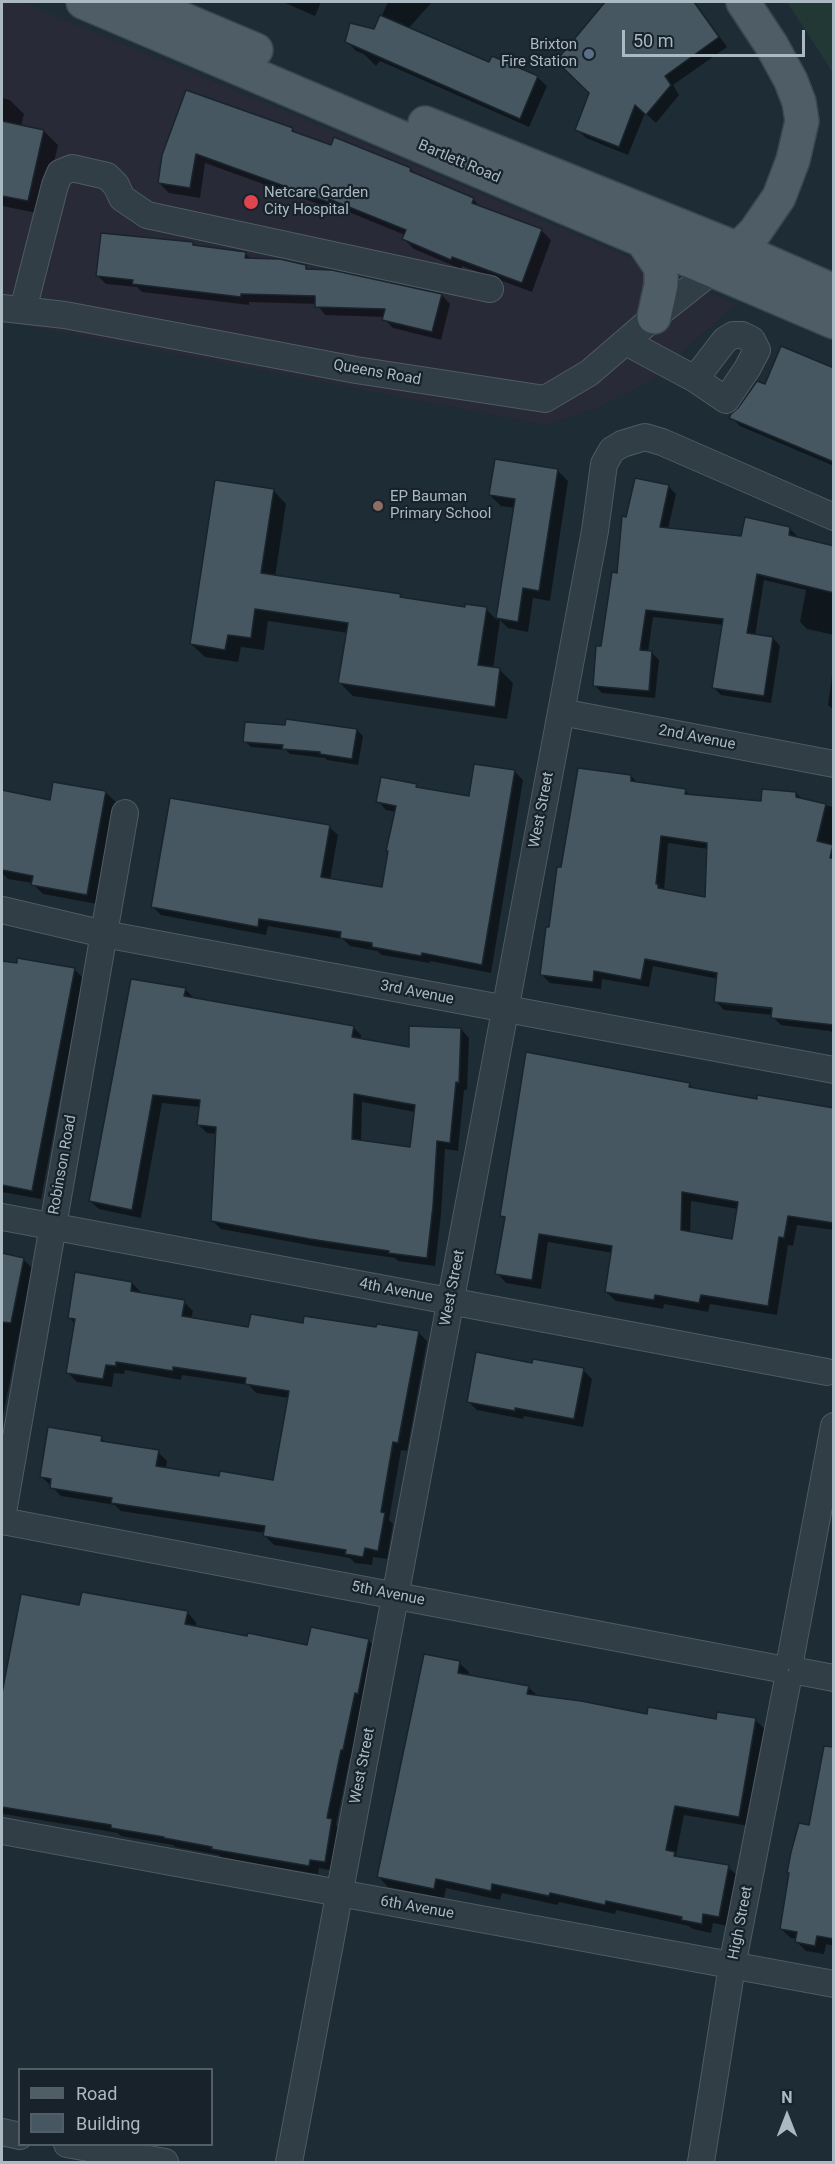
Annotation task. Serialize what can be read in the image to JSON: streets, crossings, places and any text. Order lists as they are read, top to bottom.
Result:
{
  "streets": {
    "main road": ["Bartlett Road"],
    "street": [
      "Queens Road",
      "2nd Avenue",
      "West Street",
      "3rd Avenue",
      "Robinson Road",
      "4th Avenue",
      "5th Avenue",
      "6th Avenue",
      "High Street"
    ]
  },
  "crossings": [
    ["Bartlett Road", "Queens Road"],
    ["2nd Avenue", "West Street"],
    ["West Street", "3rd Avenue"],
    ["West Street", "4th Avenue"],
    ["West Street", "5th Avenue"],
    ["West Street", "6th Avenue"],
    ["3rd Avenue", "Robinson Road"],
    ["Robinson Road", "4th Avenue"],
    ["Robinson Road", "5th Avenue"],
    ["5th Avenue", "High Street"],
    ["6th Avenue", "High Street"]
  ],
  "places": ["Brixton Fire Station", "Netcare Garden City Hospital", "EP Bauman Primary School"],
  "legend": ["Road", "Building"],
  "scale_bar": "50 m",
  "north": "top"
}
